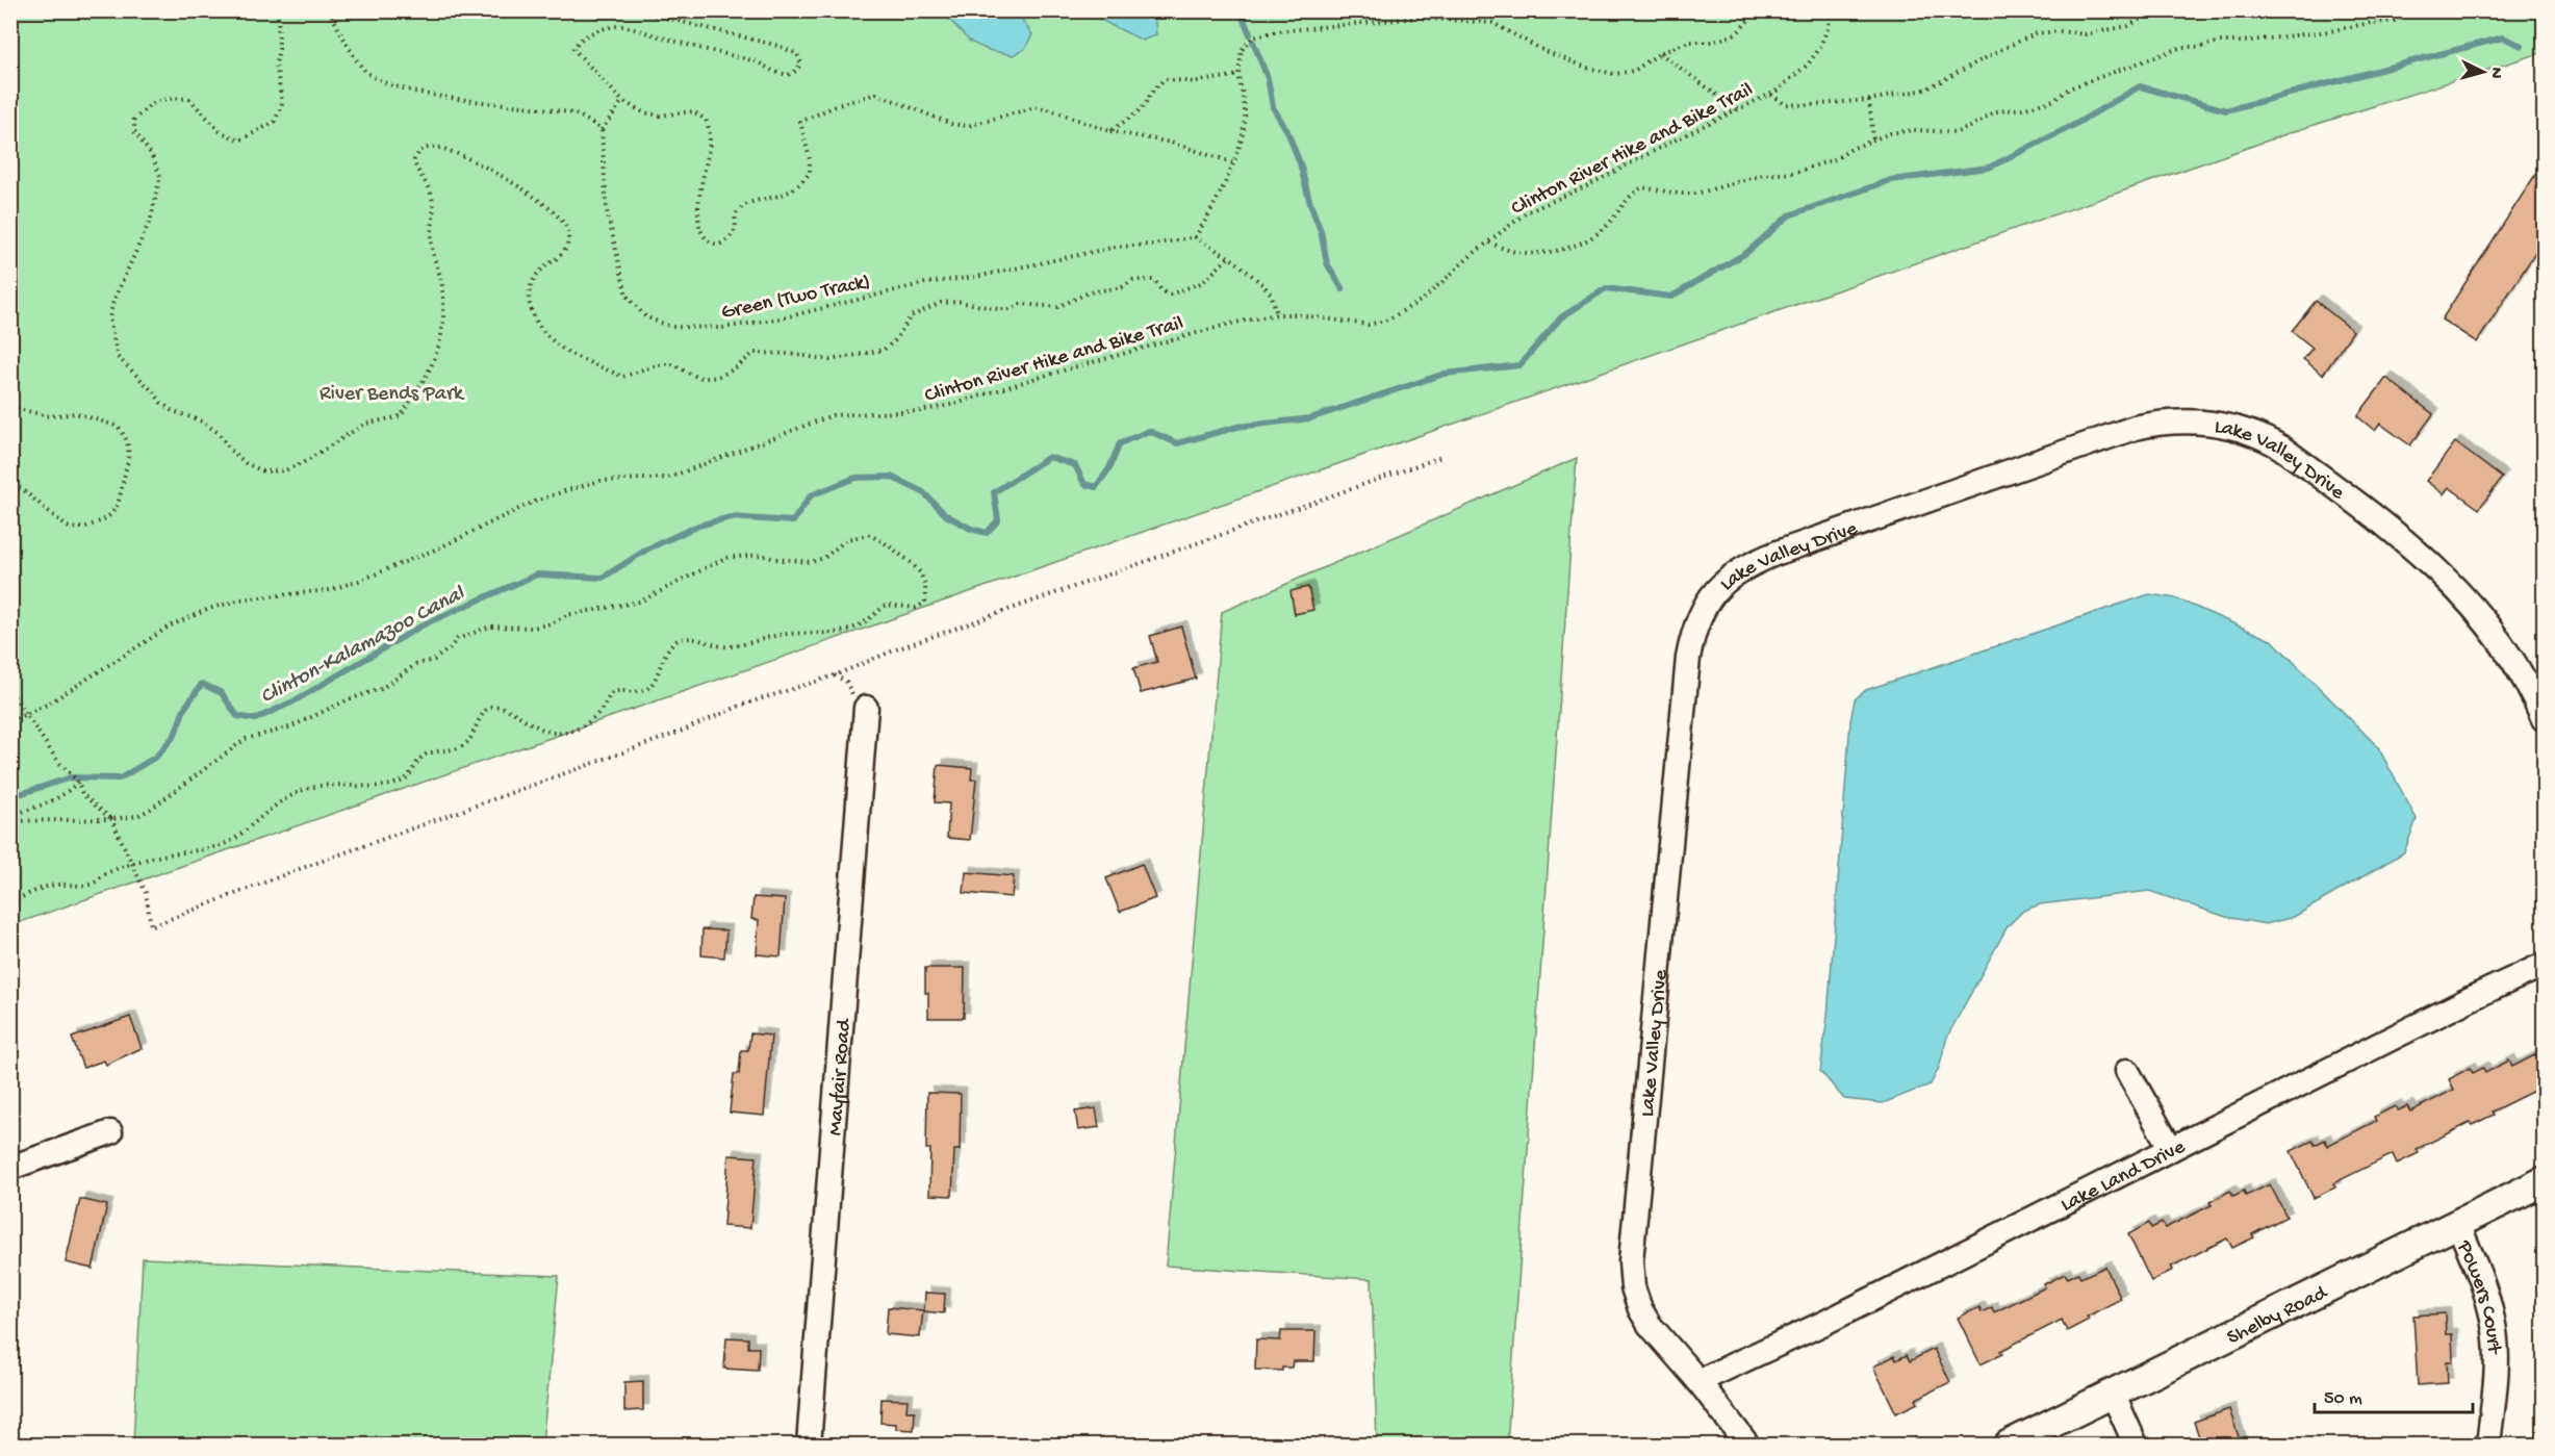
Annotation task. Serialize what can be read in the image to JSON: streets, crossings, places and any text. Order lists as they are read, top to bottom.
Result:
{
  "streets": {
    "street": [
      "Lake Valley Drive",
      "Mayfair Road",
      "Lake Land Drive",
      "Powers Court",
      "Shelby Road"
    ],
    "path": ["Clinton River Hike and Bike Trail", "Green (Two Track)"]
  },
  "crossings": [
    ["Lake Valley Drive", "Lake Land Drive"],
    ["Powers Court", "Shelby Road"]
  ],
  "water": ["Clinton-Kalamazoo Canal"],
  "parks": ["River Bends Park"],
  "scale_bar": "50 m",
  "north": "right"
}
